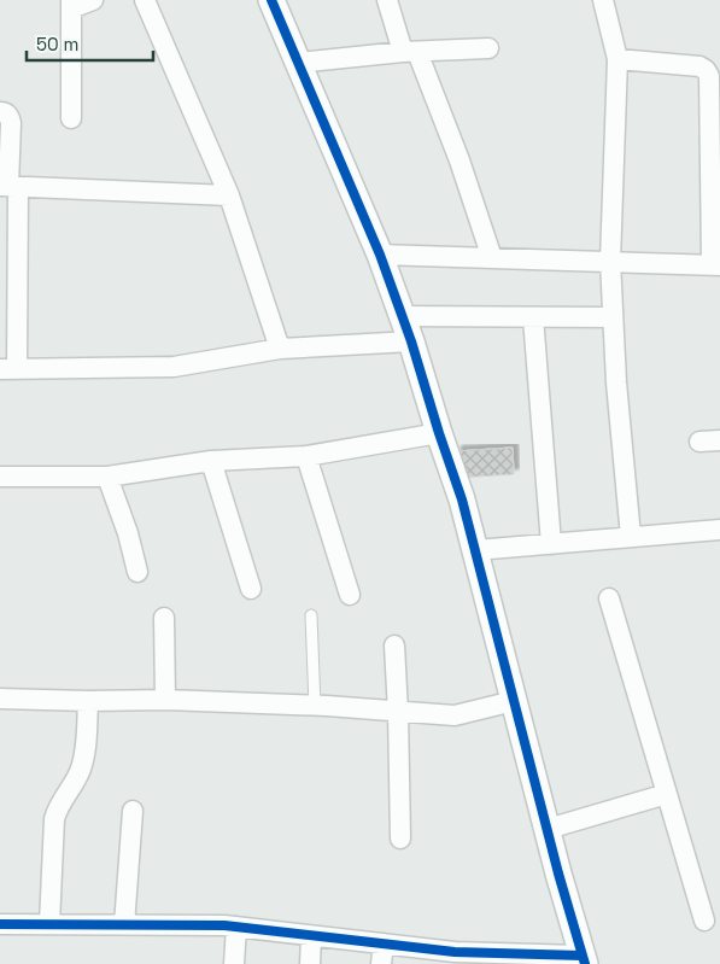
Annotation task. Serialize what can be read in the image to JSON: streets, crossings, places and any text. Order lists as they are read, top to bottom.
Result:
{
  "scale_bar": "50 m"
}
